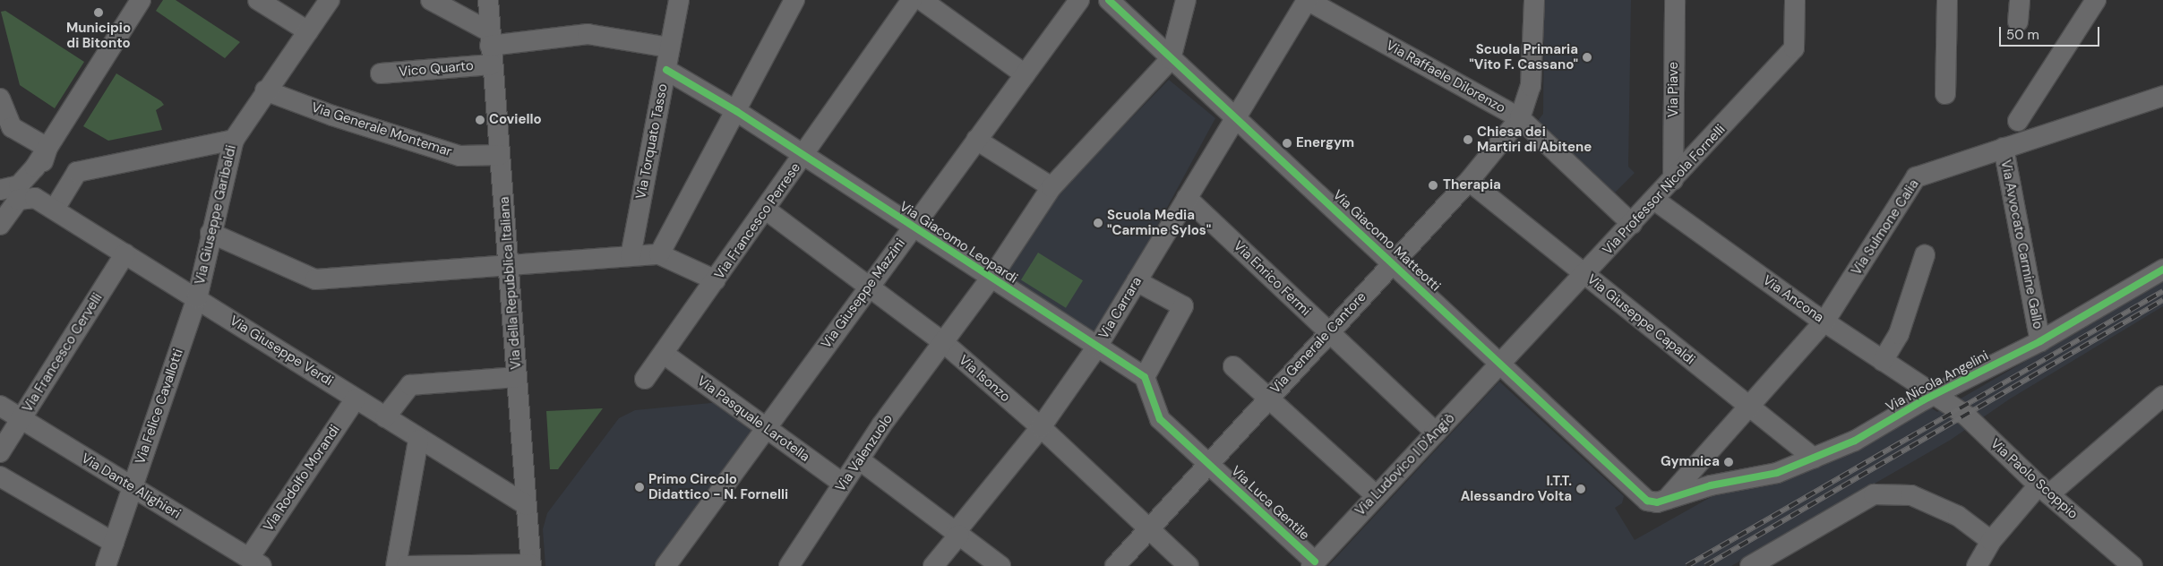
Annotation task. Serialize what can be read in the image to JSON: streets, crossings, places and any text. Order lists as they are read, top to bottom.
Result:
{
  "streets": {
    "street": [
      "Vico Quarto",
      "Via Raffaele Dilorenzo",
      "Via Piave",
      "Via Generale Montemar",
      "Via Torquato Tasso",
      "Via Professor Nicola Fornelli",
      "Via Giuseppe Garibaldi",
      "Via Francesco Perrese",
      "Via Sulmone Calia",
      "Via Giacomo Matteotti",
      "Via Giacomo Leopardi",
      "Via Avvocato Carmine Gallo",
      "Via Enrico Fermi",
      "Via della Repubblica Italiana",
      "Via Giuseppe Mazzini",
      "Via Ancona",
      "Via Carrara",
      "Via Giuseppe Capaldi",
      "Via Generale Cantore",
      "Via Giuseppe Verdi",
      "Via Francesco Cervelli",
      "Via Isonzo",
      "Via Nicola Angelini",
      "Via Felice Cavallotti",
      "Via Pasquale Larotella",
      "Via Valenzuolo",
      "Via Ludovico I D'Angiò",
      "Via Rodolfo Morandi",
      "Via Paolo Scoppio",
      "Via Dante Alighieri",
      "Via Luca Gentile"
    ]
  },
  "crossings": [
    ["Vico Quarto", "Via Torquato Tasso"],
    ["Vico Quarto", "Via della Repubblica Italiana"],
    ["Via Raffaele Dilorenzo", "Via Professor Nicola Fornelli"],
    ["Via Raffaele Dilorenzo", "Via Carrara"],
    ["Via Raffaele Dilorenzo", "Via Generale Cantore"],
    ["Via Piave", "Via Professor Nicola Fornelli"],
    ["Via Generale Montemar", "Via Giuseppe Garibaldi"],
    ["Via Generale Montemar", "Via della Repubblica Italiana"],
    ["Via Torquato Tasso", "Via Giacomo Leopardi"],
    ["Via Professor Nicola Fornelli", "Via Giacomo Matteotti"],
    ["Via Professor Nicola Fornelli", "Via Ancona"],
    ["Via Professor Nicola Fornelli", "Via Giuseppe Capaldi"],
    ["Via Professor Nicola Fornelli", "Via Ludovico I D'Angiò"],
    ["Via Giuseppe Garibaldi", "Via Giuseppe Verdi"],
    ["Via Giuseppe Garibaldi", "Via Felice Cavallotti"],
    ["Via Francesco Perrese", "Via Giacomo Leopardi"],
    ["Via Francesco Perrese", "Via Isonzo"],
    ["Via Francesco Perrese", "Via Pasquale Larotella"],
    ["Via Sulmone Calia", "Via Giacomo Matteotti"],
    ["Via Sulmone Calia", "Via Avvocato Carmine Gallo"],
    ["Via Sulmone Calia", "Via Ancona"],
    ["Via Sulmone Calia", "Via Giuseppe Capaldi"],
    ["Via Sulmone Calia", "Via Nicola Angelini"],
    ["Via Giacomo Matteotti", "Via Carrara"],
    ["Via Giacomo Matteotti", "Via Generale Cantore"],
    ["Via Giacomo Matteotti", "Via Nicola Angelini"],
    ["Via Giacomo Matteotti", "Via Valenzuolo"],
    ["Via Giacomo Matteotti", "Via Ludovico I D'Angiò"],
    ["Via Giacomo Leopardi", "Via Giuseppe Mazzini"],
    ["Via Giacomo Leopardi", "Via Carrara"],
    ["Via Giacomo Leopardi", "Via Valenzuolo"],
    ["Via Avvocato Carmine Gallo", "Via Nicola Angelini"],
    ["Via Enrico Fermi", "Via Carrara"],
    ["Via Enrico Fermi", "Via Generale Cantore"],
    ["Via Enrico Fermi", "Via Ludovico I D'Angiò"],
    ["Via della Repubblica Italiana", "Via Giuseppe Verdi"],
    ["Via Giuseppe Mazzini", "Via Isonzo"],
    ["Via Giuseppe Mazzini", "Via Pasquale Larotella"],
    ["Via Ancona", "Via Nicola Angelini"],
    ["Via Ancona", "Via Paolo Scoppio"],
    ["Via Carrara", "Via Isonzo"],
    ["Via Giuseppe Capaldi", "Via Generale Cantore"],
    ["Via Giuseppe Capaldi", "Via Nicola Angelini"],
    ["Via Generale Cantore", "Via Isonzo"],
    ["Via Generale Cantore", "Via Luca Gentile"],
    ["Via Giuseppe Verdi", "Via Francesco Cervelli"],
    ["Via Giuseppe Verdi", "Via Felice Cavallotti"],
    ["Via Giuseppe Verdi", "Via Rodolfo Morandi"],
    ["Via Francesco Cervelli", "Via Dante Alighieri"],
    ["Via Isonzo", "Via Valenzuolo"],
    ["Via Nicola Angelini", "Via Paolo Scoppio"],
    ["Via Felice Cavallotti", "Via Dante Alighieri"],
    ["Via Pasquale Larotella", "Via Valenzuolo"],
    ["Via Ludovico I D'Angiò", "Via Luca Gentile"],
    ["Via Rodolfo Morandi", "Via Dante Alighieri"]
  ],
  "places": [
    "Municipio di Bitonto",
    "Scuola Primaria \"Vito F. Cassano\"",
    "Coviello",
    "Chiesa dei Martiri di Abitene",
    "Energym",
    "Therapia",
    "Scuola Media \"Carmine Sylos\"",
    "Gymnica",
    "Primo Circolo Didattico - N. Fornelli",
    "I.T.T. Alessandro Volta"
  ],
  "scale_bar": "50 m"
}
